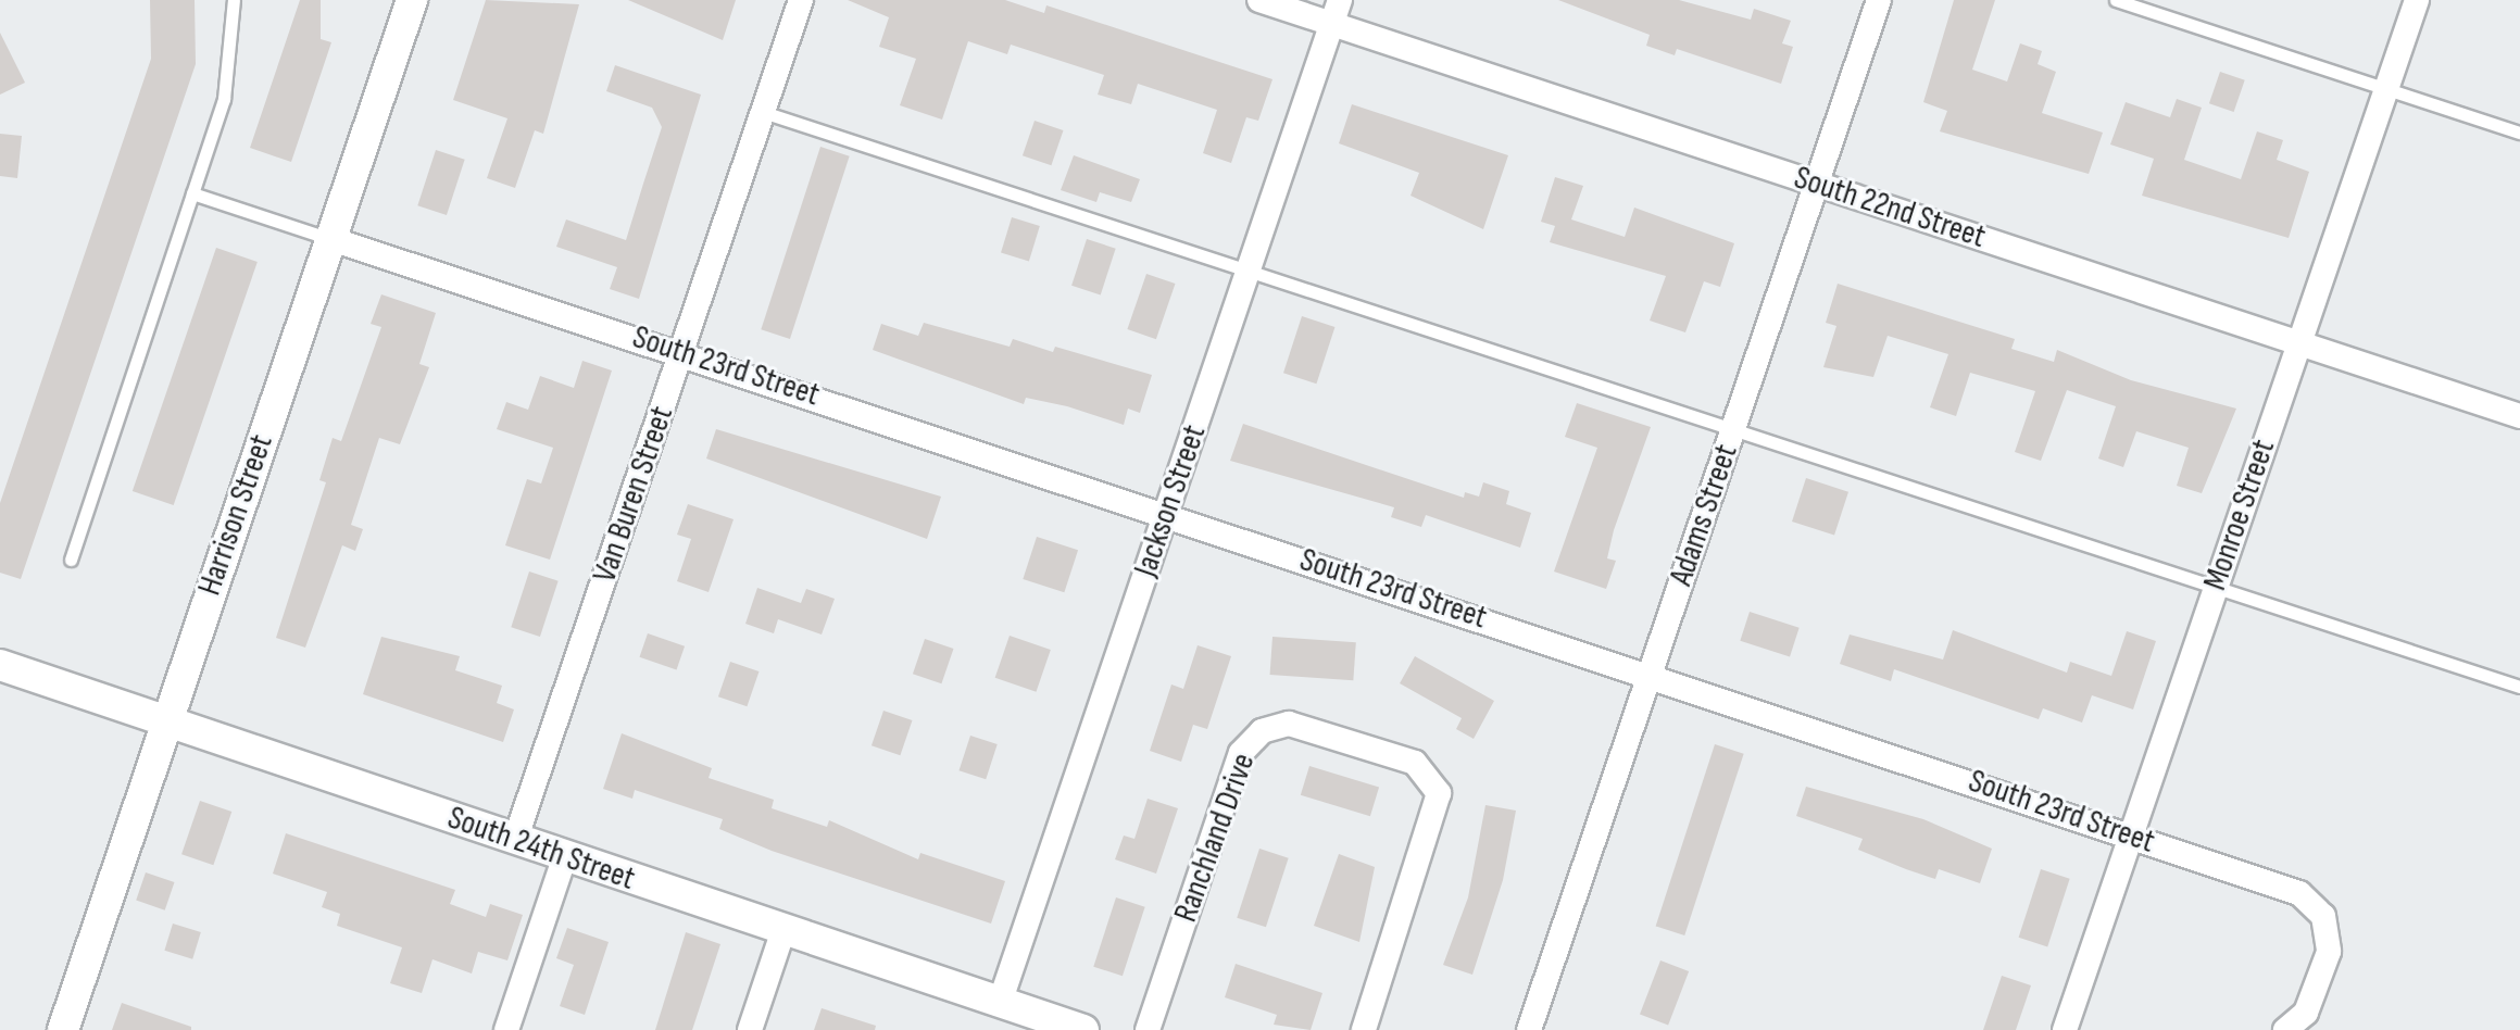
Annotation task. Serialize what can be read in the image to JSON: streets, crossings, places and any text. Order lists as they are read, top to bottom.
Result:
{
  "streets": {
    "street": [
      "South 22nd Street",
      "South 23rd Street",
      "Van Buren Street",
      "Jackson Street",
      "Harrison Street",
      "Adams Street",
      "Monroe Street",
      "Ranchland Drive",
      "South 24th Street"
    ]
  },
  "crossings": [
    ["South 22nd Street", "Jackson Street"],
    ["South 22nd Street", "Adams Street"],
    ["South 22nd Street", "Monroe Street"],
    ["South 23rd Street", "Van Buren Street"],
    ["South 23rd Street", "Jackson Street"],
    ["South 23rd Street", "Harrison Street"],
    ["South 23rd Street", "Adams Street"],
    ["South 23rd Street", "Monroe Street"],
    ["Van Buren Street", "South 24th Street"],
    ["Jackson Street", "South 24th Street"],
    ["Harrison Street", "South 24th Street"]
  ]
}
